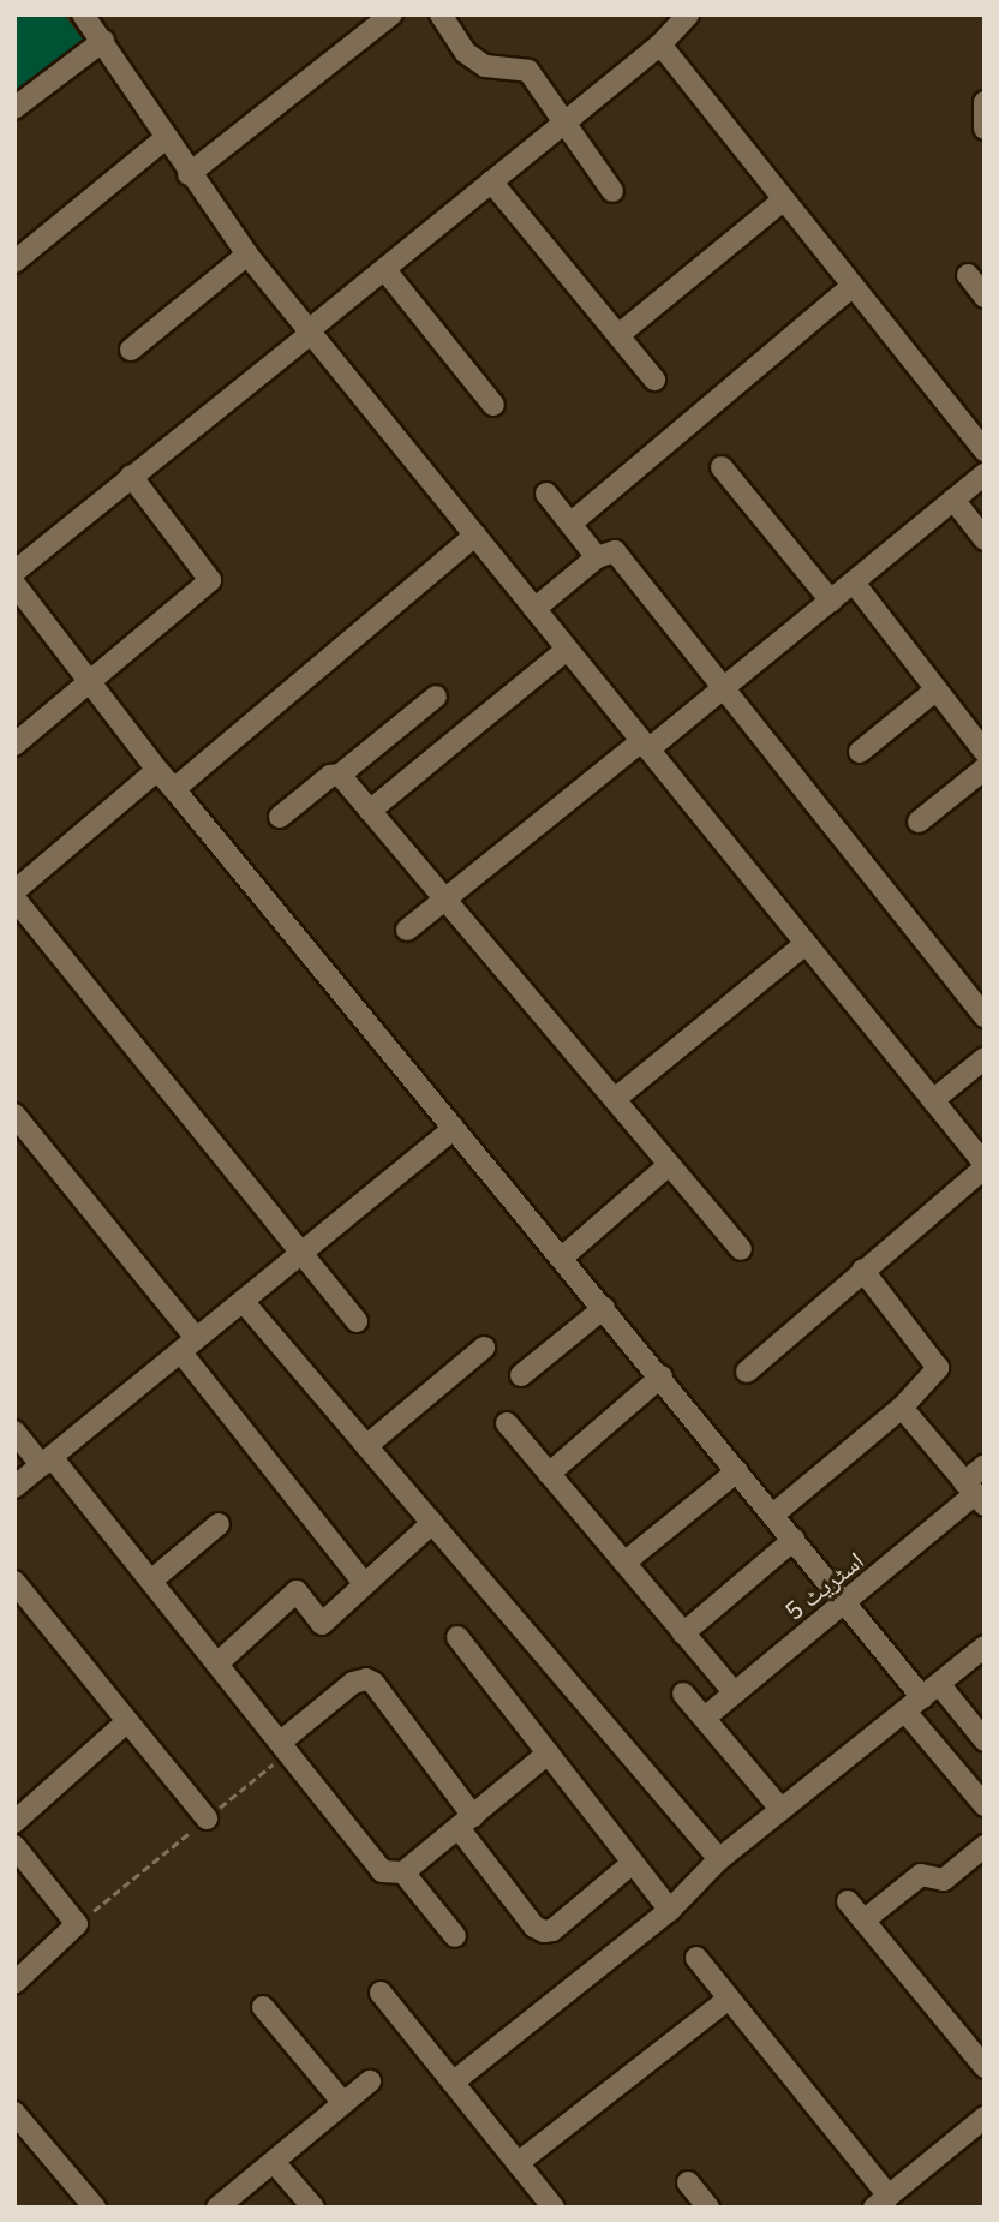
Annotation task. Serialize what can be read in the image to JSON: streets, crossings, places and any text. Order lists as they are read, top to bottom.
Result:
{
  "streets": {
    "street": ["اسٹریٹ 5"]
  }
}
